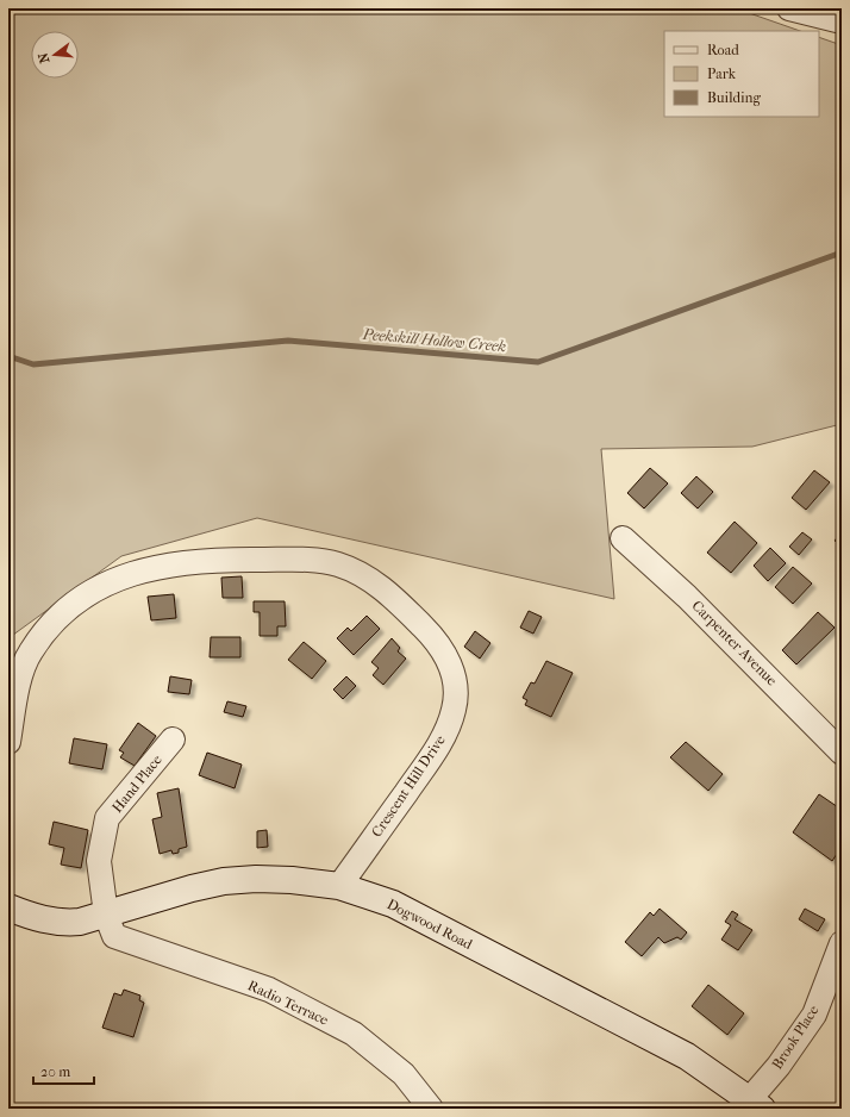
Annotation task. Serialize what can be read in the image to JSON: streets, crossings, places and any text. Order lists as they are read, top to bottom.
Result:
{
  "streets": {
    "street": [
      "Carpenter Avenue",
      "Hand Place",
      "Crescent Hill Drive",
      "Dogwood Road",
      "Radio Terrace",
      "Brook Place"
    ]
  },
  "crossings": [
    ["Hand Place", "Dogwood Road"],
    ["Hand Place", "Radio Terrace"],
    ["Crescent Hill Drive", "Dogwood Road"],
    ["Dogwood Road", "Radio Terrace"],
    ["Dogwood Road", "Brook Place"]
  ],
  "water": ["Peekskill Hollow Creek"],
  "legend": ["Road", "Park", "Building"],
  "scale_bar": "20 m",
  "north": "left"
}
